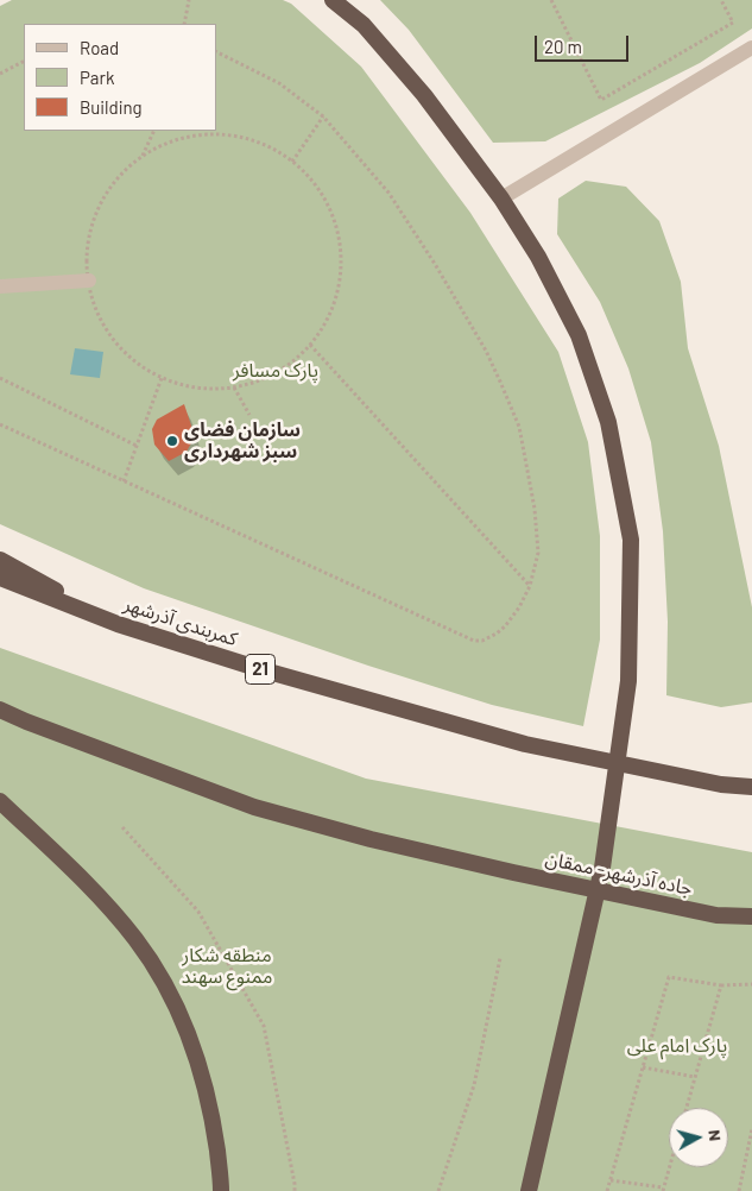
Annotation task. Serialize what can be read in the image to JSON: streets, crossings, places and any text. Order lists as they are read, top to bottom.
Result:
{
  "streets": {
    "highway": ["کمربندی آذرشهر", "21", "جاده آذرشهر- ممقان"]
  },
  "parks": ["پارک مسافر", "منطقه شکار ممنوع سهند", "پارک امام علی"],
  "places": ["سازمان فضای سبز شهرداری"],
  "legend": ["Road", "Park", "Building"],
  "scale_bar": "20 m",
  "north": "right"
}
